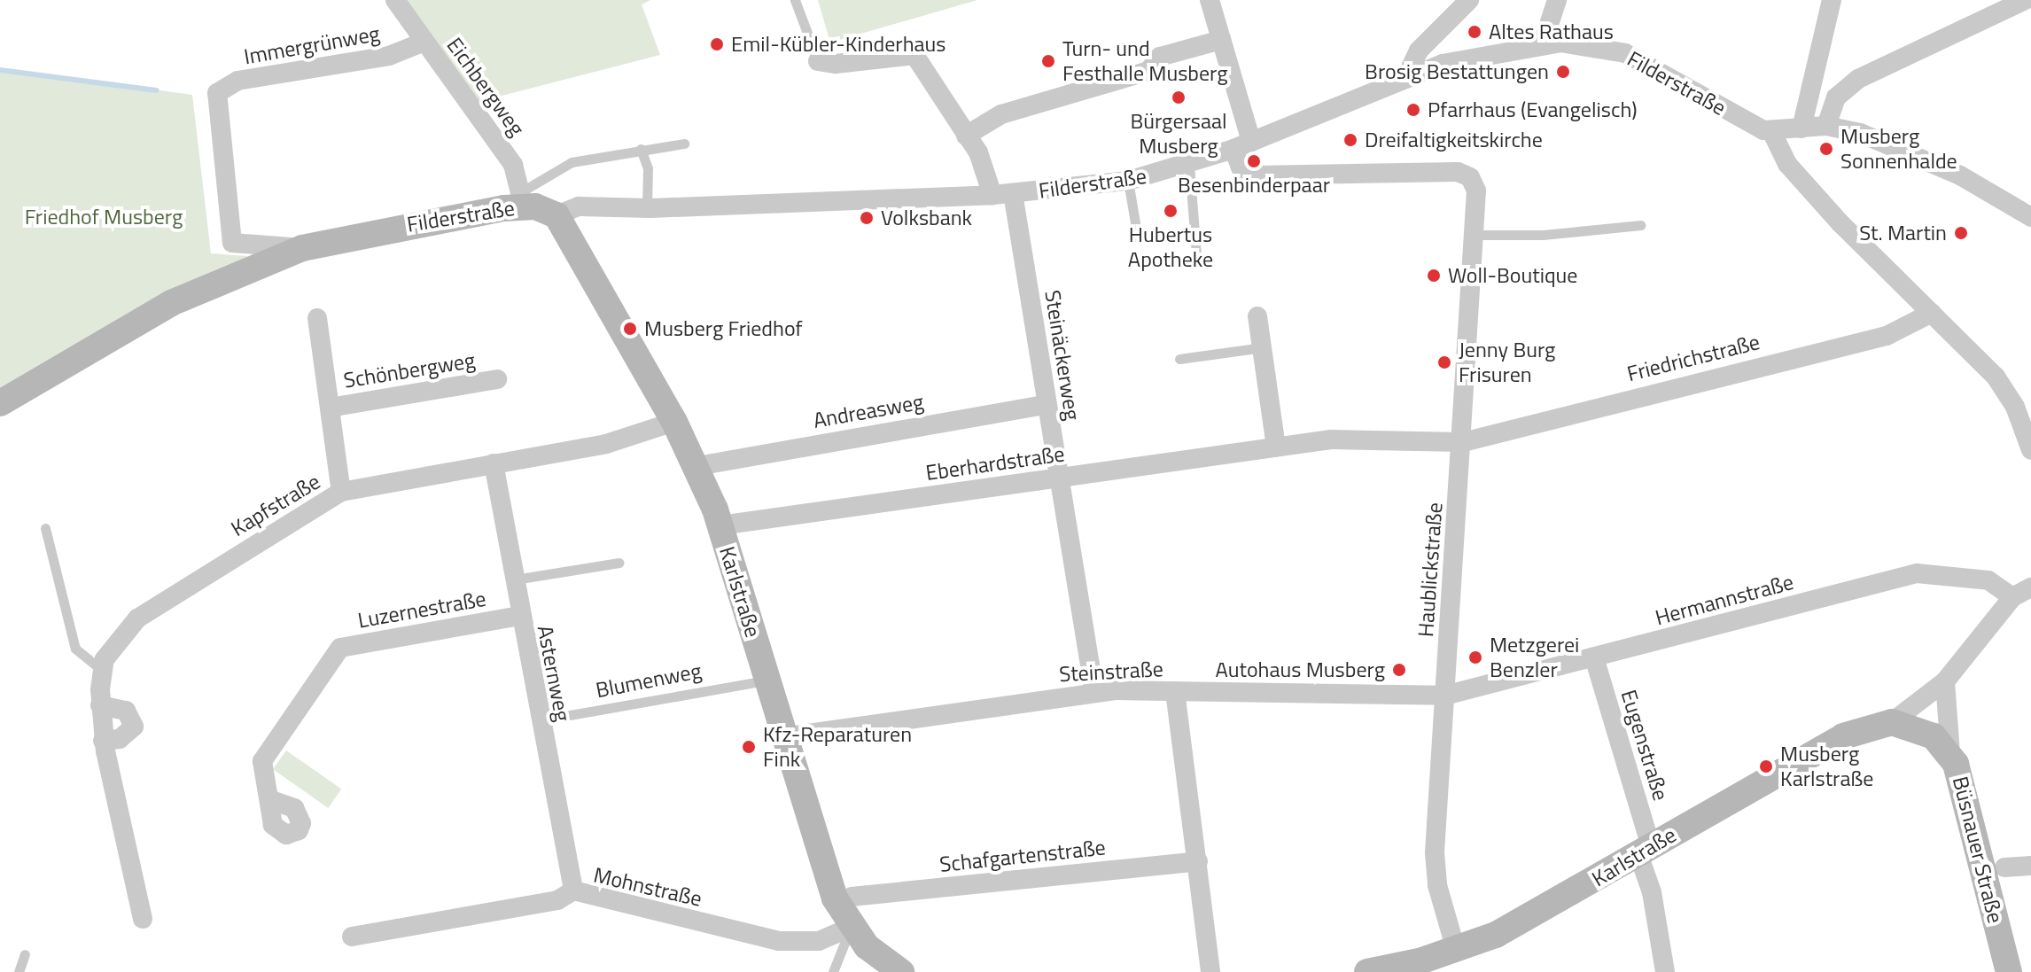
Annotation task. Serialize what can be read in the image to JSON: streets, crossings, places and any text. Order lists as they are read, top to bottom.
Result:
{
  "streets": {
    "main road": ["Filderstraße", "Karlstraße", "Büsnauer Straße"],
    "street": [
      "Immergrünweg",
      "Eichbergweg",
      "Steinäckerweg",
      "Friedrichstraße",
      "Schönbergweg",
      "Andreasweg",
      "Eberhardstraße",
      "Kapfstraße",
      "Haublickstraße",
      "Hermannstraße",
      "Luzernestraße",
      "Steinstraße",
      "Asternweg",
      "Eugenstraße",
      "Schafgartenstraße",
      "Mohnstraße"
    ],
    "lane": ["Blumenweg"]
  },
  "crossings": [
    ["Immergrünweg", "Filderstraße"],
    ["Immergrünweg", "Eichbergweg"],
    ["Filderstraße", "Eichbergweg"],
    ["Filderstraße", "Steinäckerweg"],
    ["Filderstraße", "Haublickstraße"],
    ["Filderstraße", "Karlstraße"],
    ["Steinäckerweg", "Andreasweg"],
    ["Steinäckerweg", "Eberhardstraße"],
    ["Steinäckerweg", "Steinstraße"],
    ["Friedrichstraße", "Eberhardstraße"],
    ["Friedrichstraße", "Haublickstraße"],
    ["Schönbergweg", "Kapfstraße"],
    ["Andreasweg", "Karlstraße"],
    ["Eberhardstraße", "Haublickstraße"],
    ["Eberhardstraße", "Karlstraße"],
    ["Kapfstraße", "Karlstraße"],
    ["Kapfstraße", "Asternweg"],
    ["Haublickstraße", "Karlstraße"],
    ["Haublickstraße", "Hermannstraße"],
    ["Haublickstraße", "Steinstraße"],
    ["Karlstraße", "Steinstraße"],
    ["Karlstraße", "Blumenweg"],
    ["Karlstraße", "Eugenstraße"],
    ["Karlstraße", "Büsnauer Straße"],
    ["Karlstraße", "Mohnstraße"],
    ["Hermannstraße", "Steinstraße"],
    ["Hermannstraße", "Eugenstraße"],
    ["Luzernestraße", "Asternweg"],
    ["Asternweg", "Blumenweg"],
    ["Asternweg", "Mohnstraße"]
  ],
  "parks": ["Friedhof Musberg"],
  "places": [
    "Altes Rathaus",
    "Emil-Kübler-Kinderhaus",
    "Turn- und Festhalle Musberg",
    "Brosig Bestattungen",
    "Bürgersaal Musberg",
    "Pfarrhaus (Evangelisch)",
    "Dreifaltigkeitskirche",
    "Musberg Sonnenhalde",
    "Besenbinderpaar",
    "Hubertus Apotheke",
    "Volksbank",
    "St. Martin",
    "Woll-Boutique",
    "Musberg Friedhof",
    "Jenny Burg Frisuren",
    "Metzgerei Benzler",
    "Autohaus Musberg",
    "Kfz-Reparaturen Fink",
    "Musberg Karlstraße"
  ]
}
